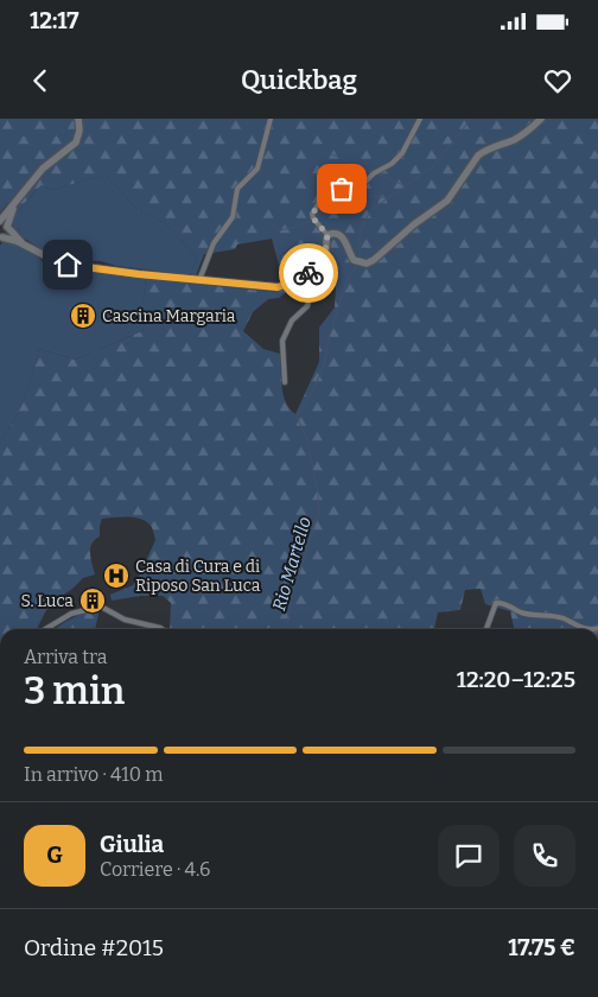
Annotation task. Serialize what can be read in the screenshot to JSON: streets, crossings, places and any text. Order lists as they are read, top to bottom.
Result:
{
  "water": ["Rio Martello"],
  "places": {
    "building": ["Cascina Margaria", "S. Luca"],
    "hospital": ["Casa di Cura e di Riposo San Luca"]
  },
  "page": {
    "status": "12:17",
    "header": "Quickbag",
    "heading": ["3 min", "Arriva tra", "12:20–12:25"],
    "panel": [
      "Giulia",
      "Corriere · 4.6",
      "Ordine #2015",
      "17.75 €"
    ],
    "bar": "In arrivo · 410 m",
    "round": "G"
  }
}
